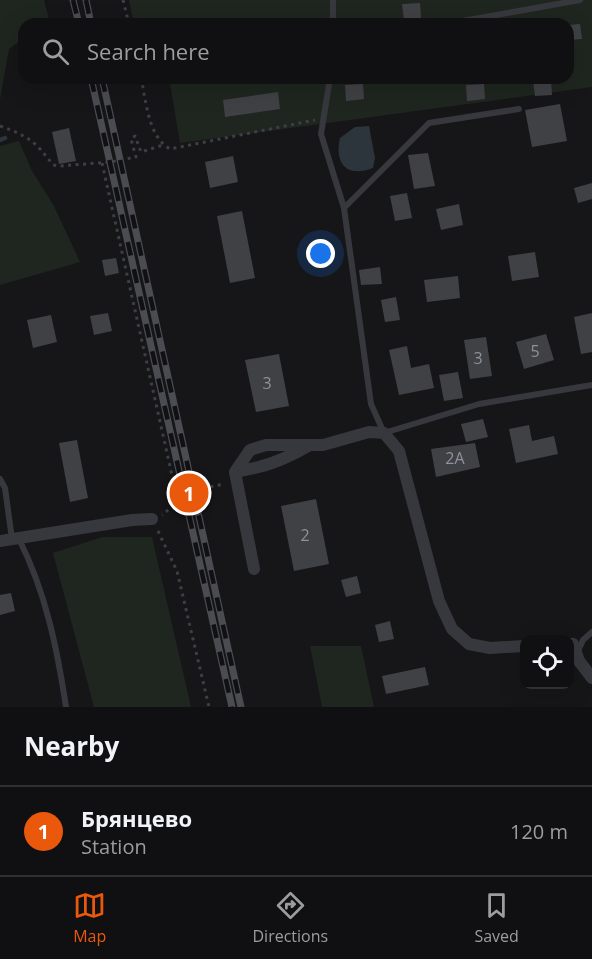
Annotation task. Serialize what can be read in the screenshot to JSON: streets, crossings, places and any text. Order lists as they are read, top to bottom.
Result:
{
  "house_numbers": [
    "5",
    "3",
    "3",
    "2А",
    "2"
  ],
  "page": {
    "search": "Search here",
    "pins": "1",
    "heading": "Nearby",
    "list": [
      {
        "mark": "1",
        "name": "Брянцево",
        "note": "Station",
        "value": "120 m"
      }
    ],
    "nav": ["Map", "Directions", "Saved"]
  }
}
